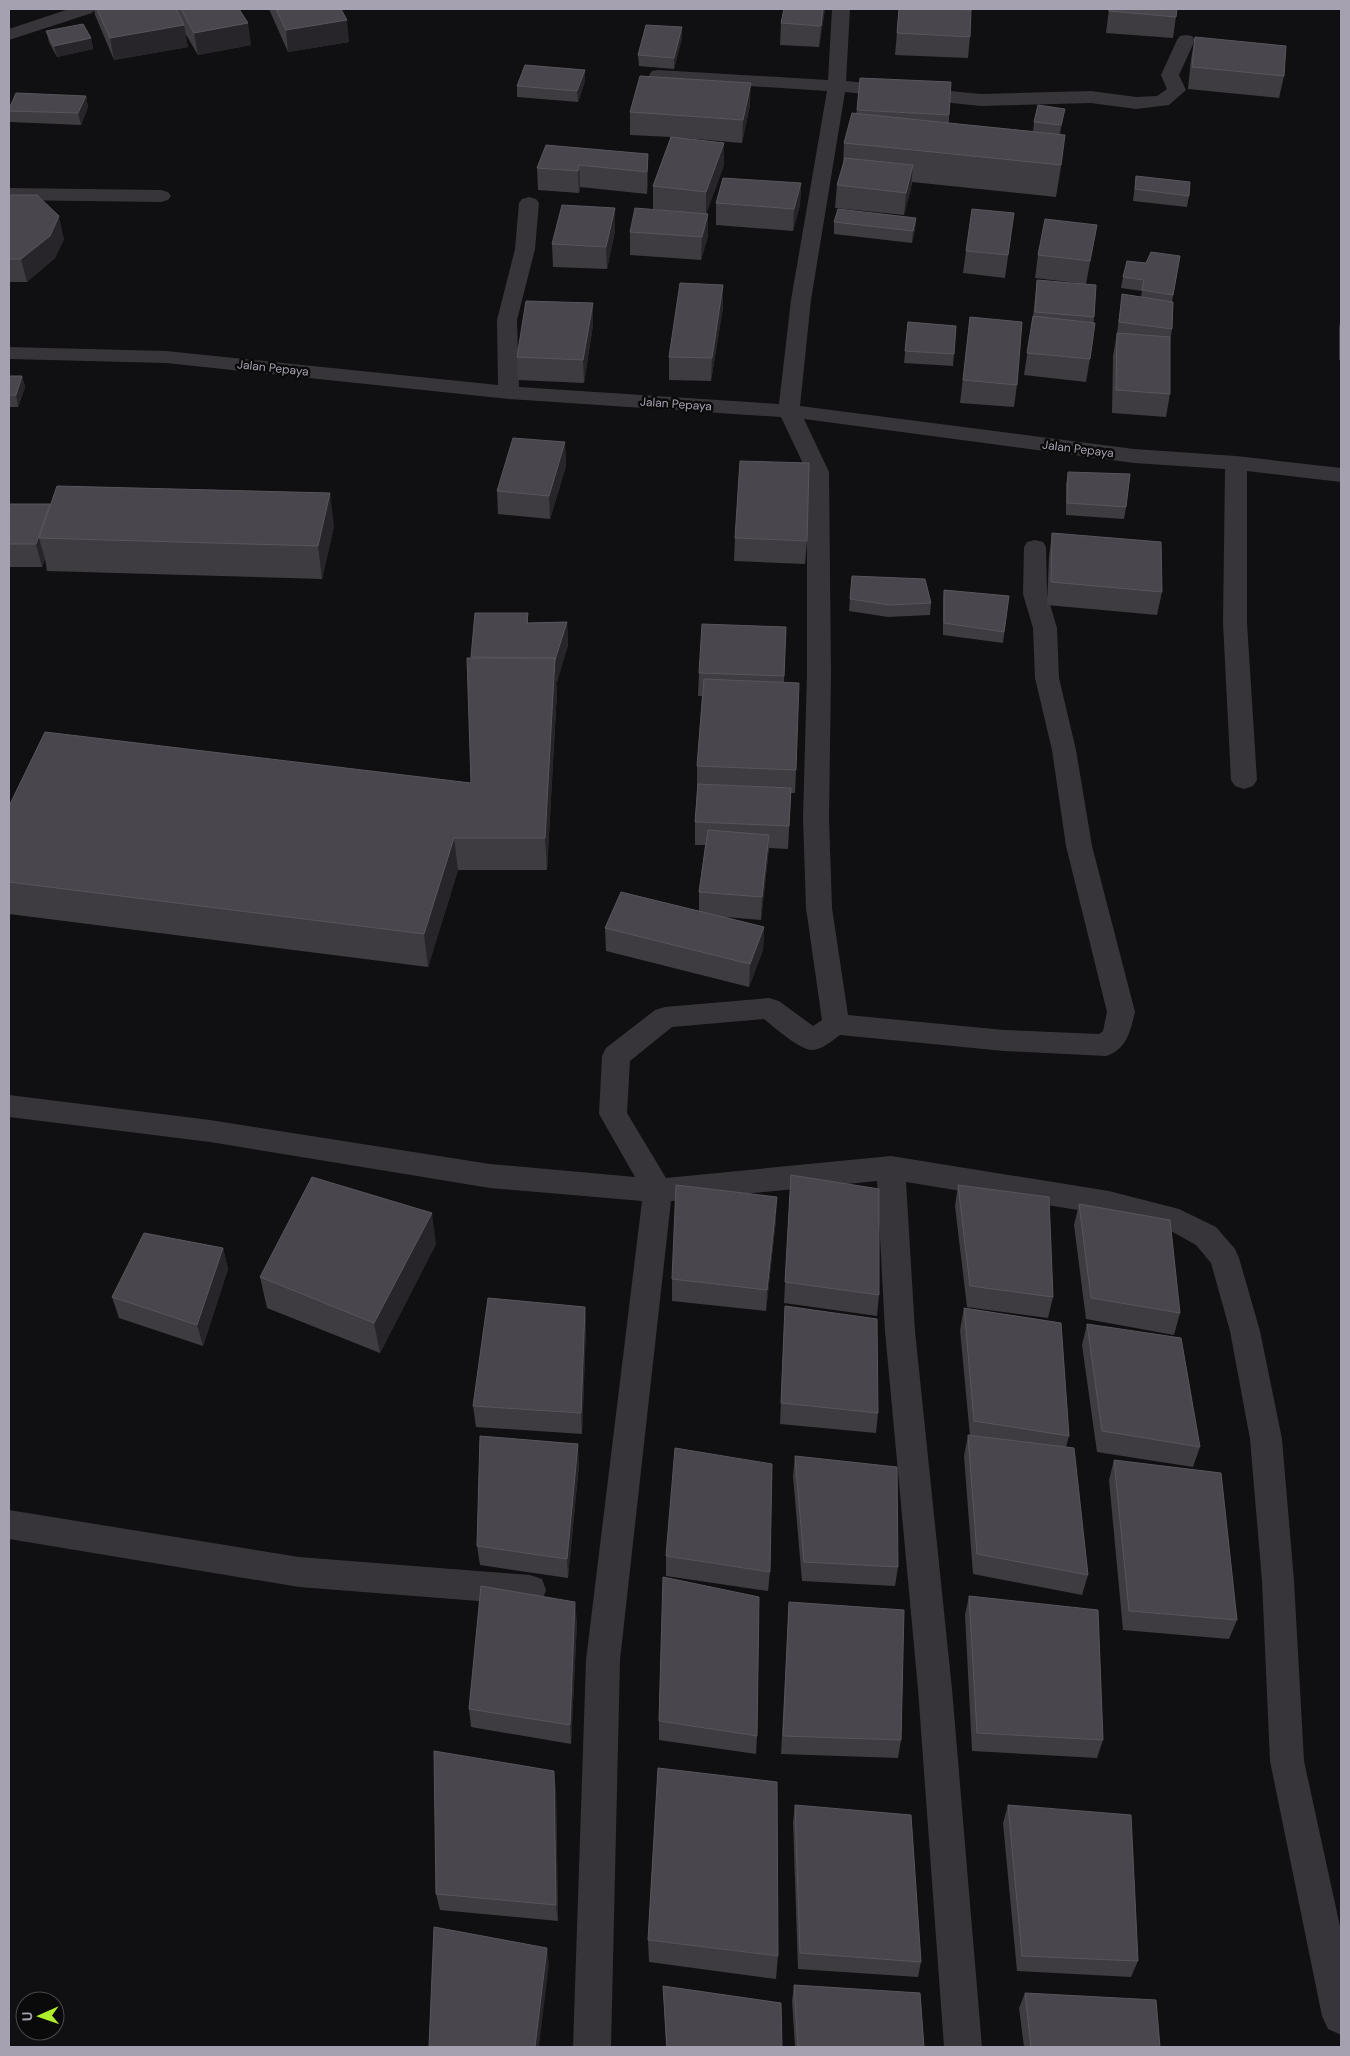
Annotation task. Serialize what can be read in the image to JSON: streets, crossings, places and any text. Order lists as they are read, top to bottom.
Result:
{
  "streets": {
    "street": ["Jalan Pepaya"]
  },
  "north": "left"
}
